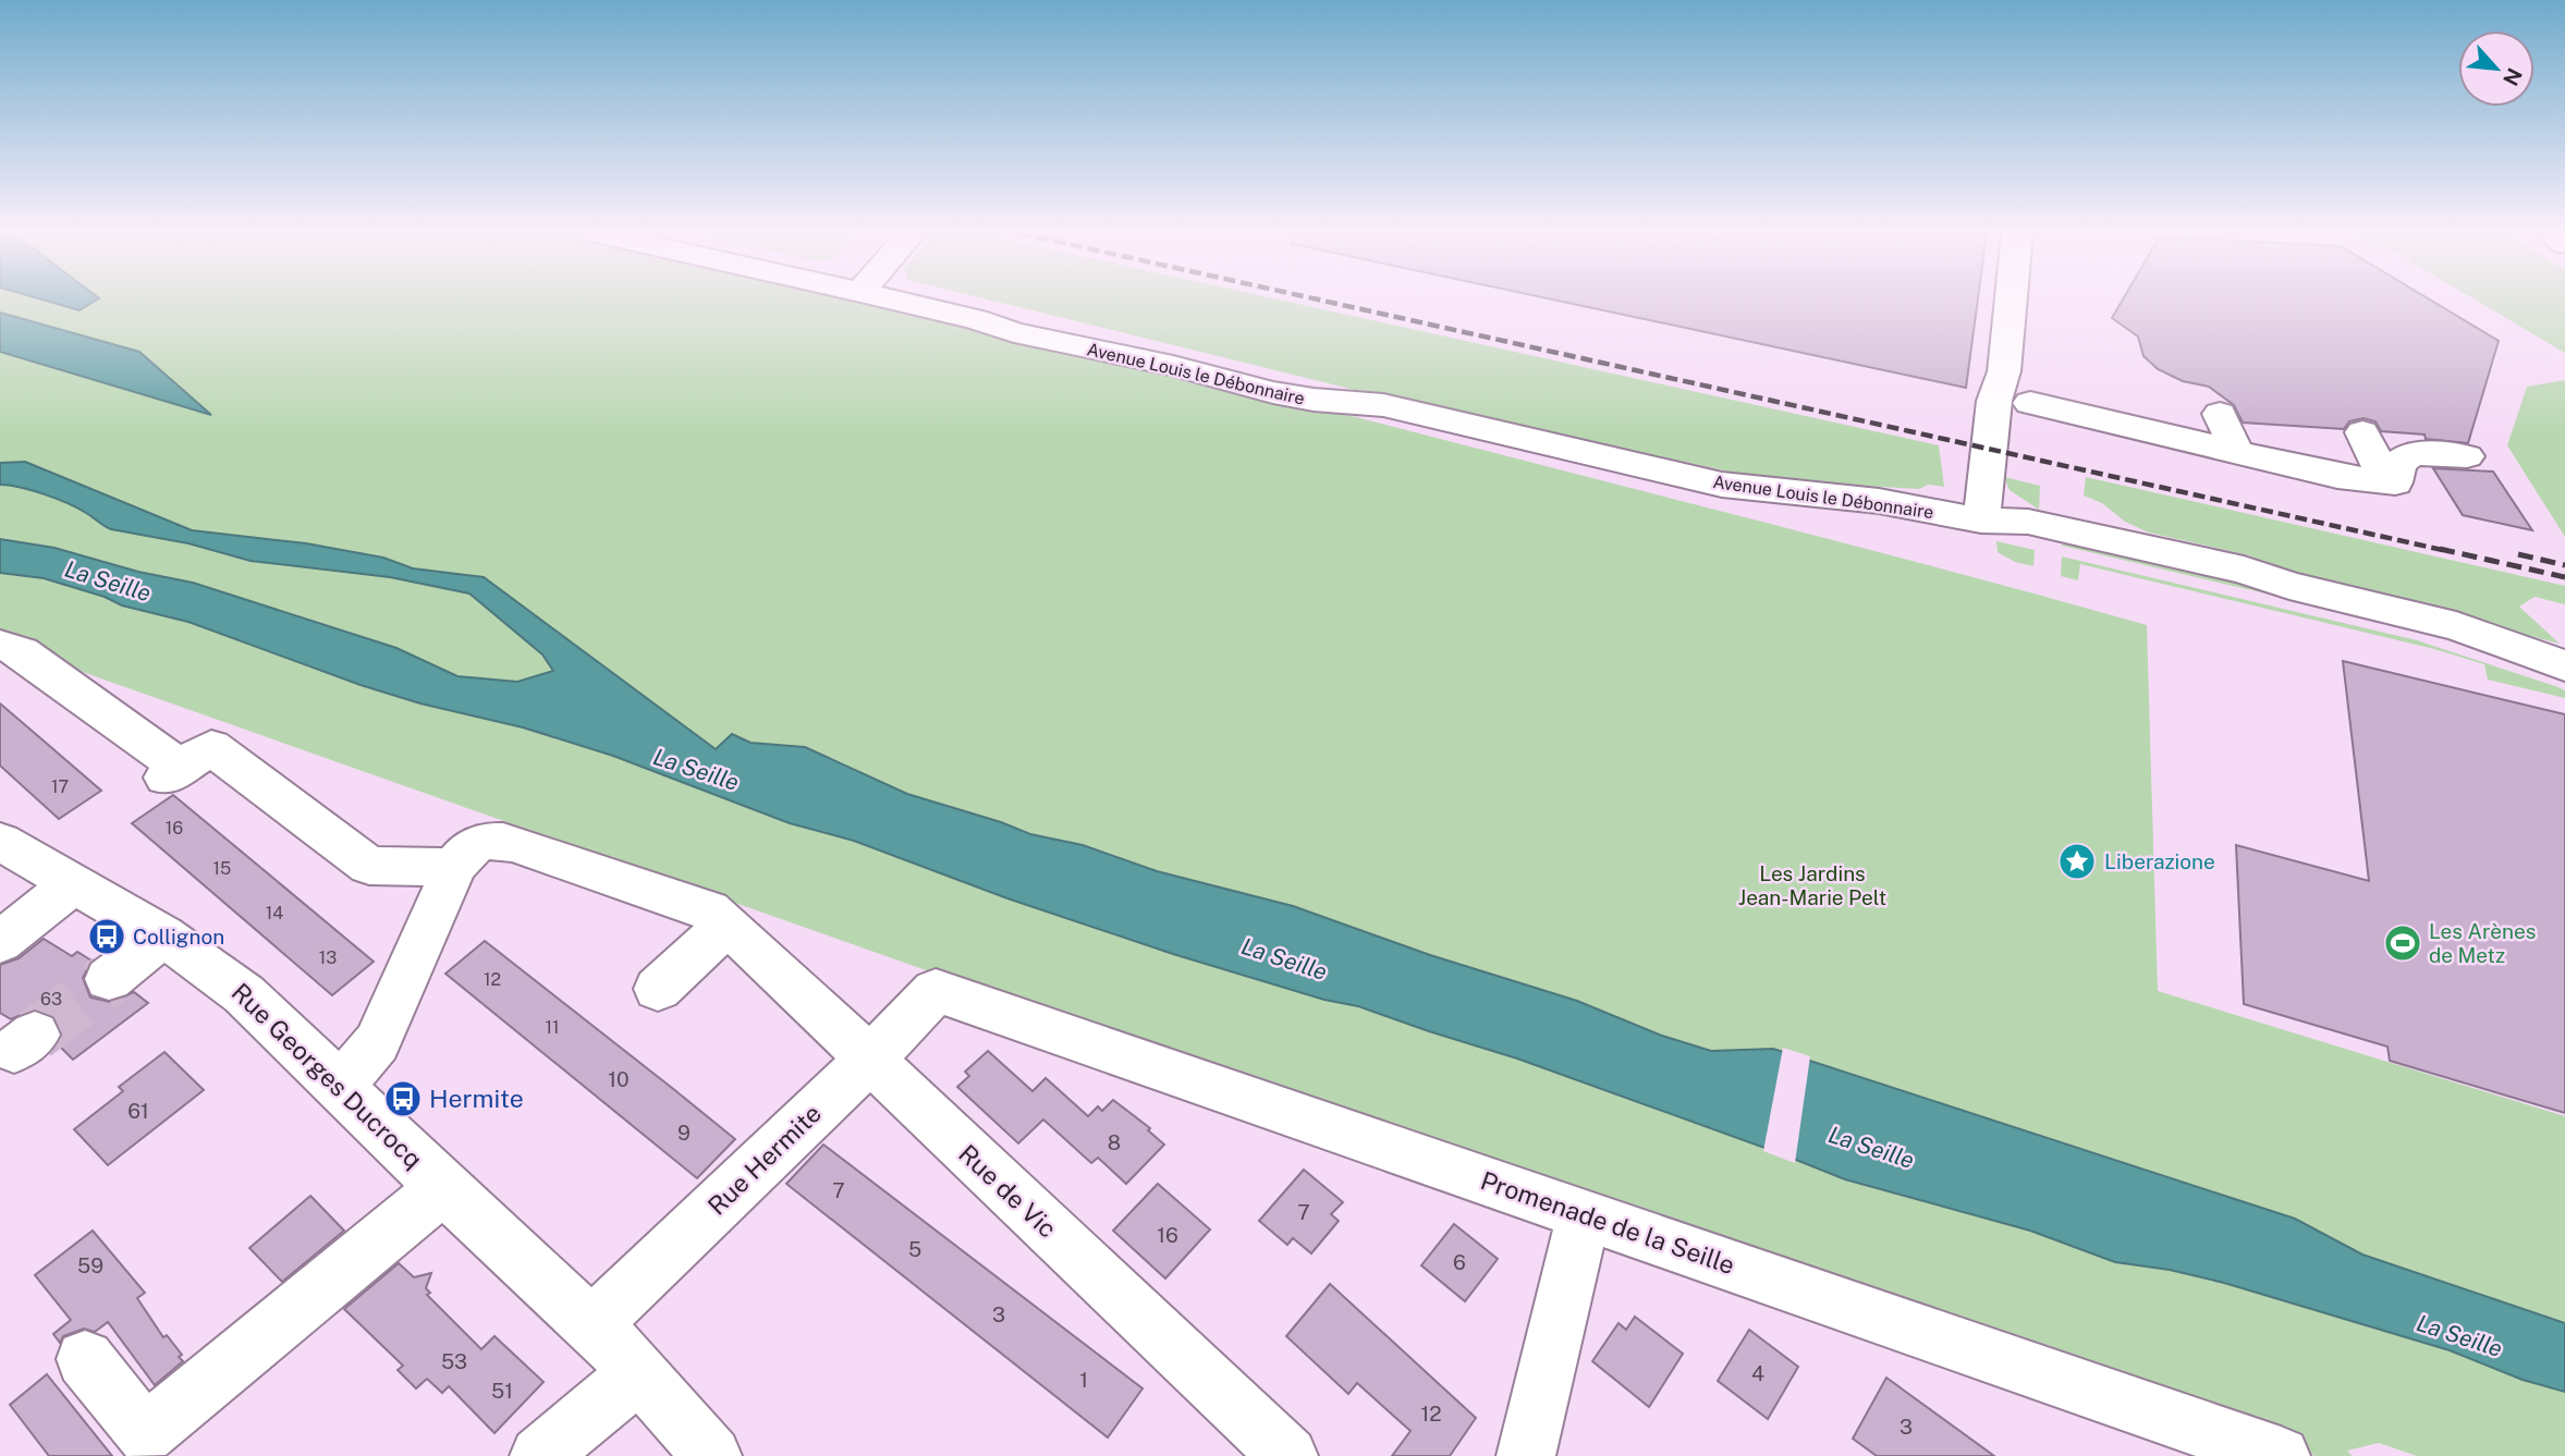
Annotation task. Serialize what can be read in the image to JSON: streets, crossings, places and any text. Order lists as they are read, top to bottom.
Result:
{
  "streets": {
    "street": [
      "Avenue Louis le Débonnaire",
      "Rue Georges Ducrocq",
      "Rue Hermite",
      "Rue de Vic",
      "Promenade de la Seille"
    ]
  },
  "crossings": [
    ["Rue Georges Ducrocq", "Rue Hermite"],
    ["Rue Hermite", "Rue de Vic"],
    ["Rue Hermite", "Promenade de la Seille"]
  ],
  "water": ["La Seille"],
  "parks": ["Les Jardins Jean-Marie Pelt"],
  "places": {
    "place": ["Liberazione"],
    "bus stop": ["Collignon", "Hermite"],
    "sports": ["Les Arènes de Metz"]
  },
  "house_numbers": [
    "17",
    "16",
    "15",
    "14",
    "13",
    "12",
    "63",
    "11",
    "10",
    "61",
    "9",
    "8",
    "7",
    "7",
    "16",
    "5",
    "6",
    "59",
    "3",
    "53",
    "4",
    "1",
    "51",
    "12",
    "3"
  ],
  "north": "bottom right"
}
